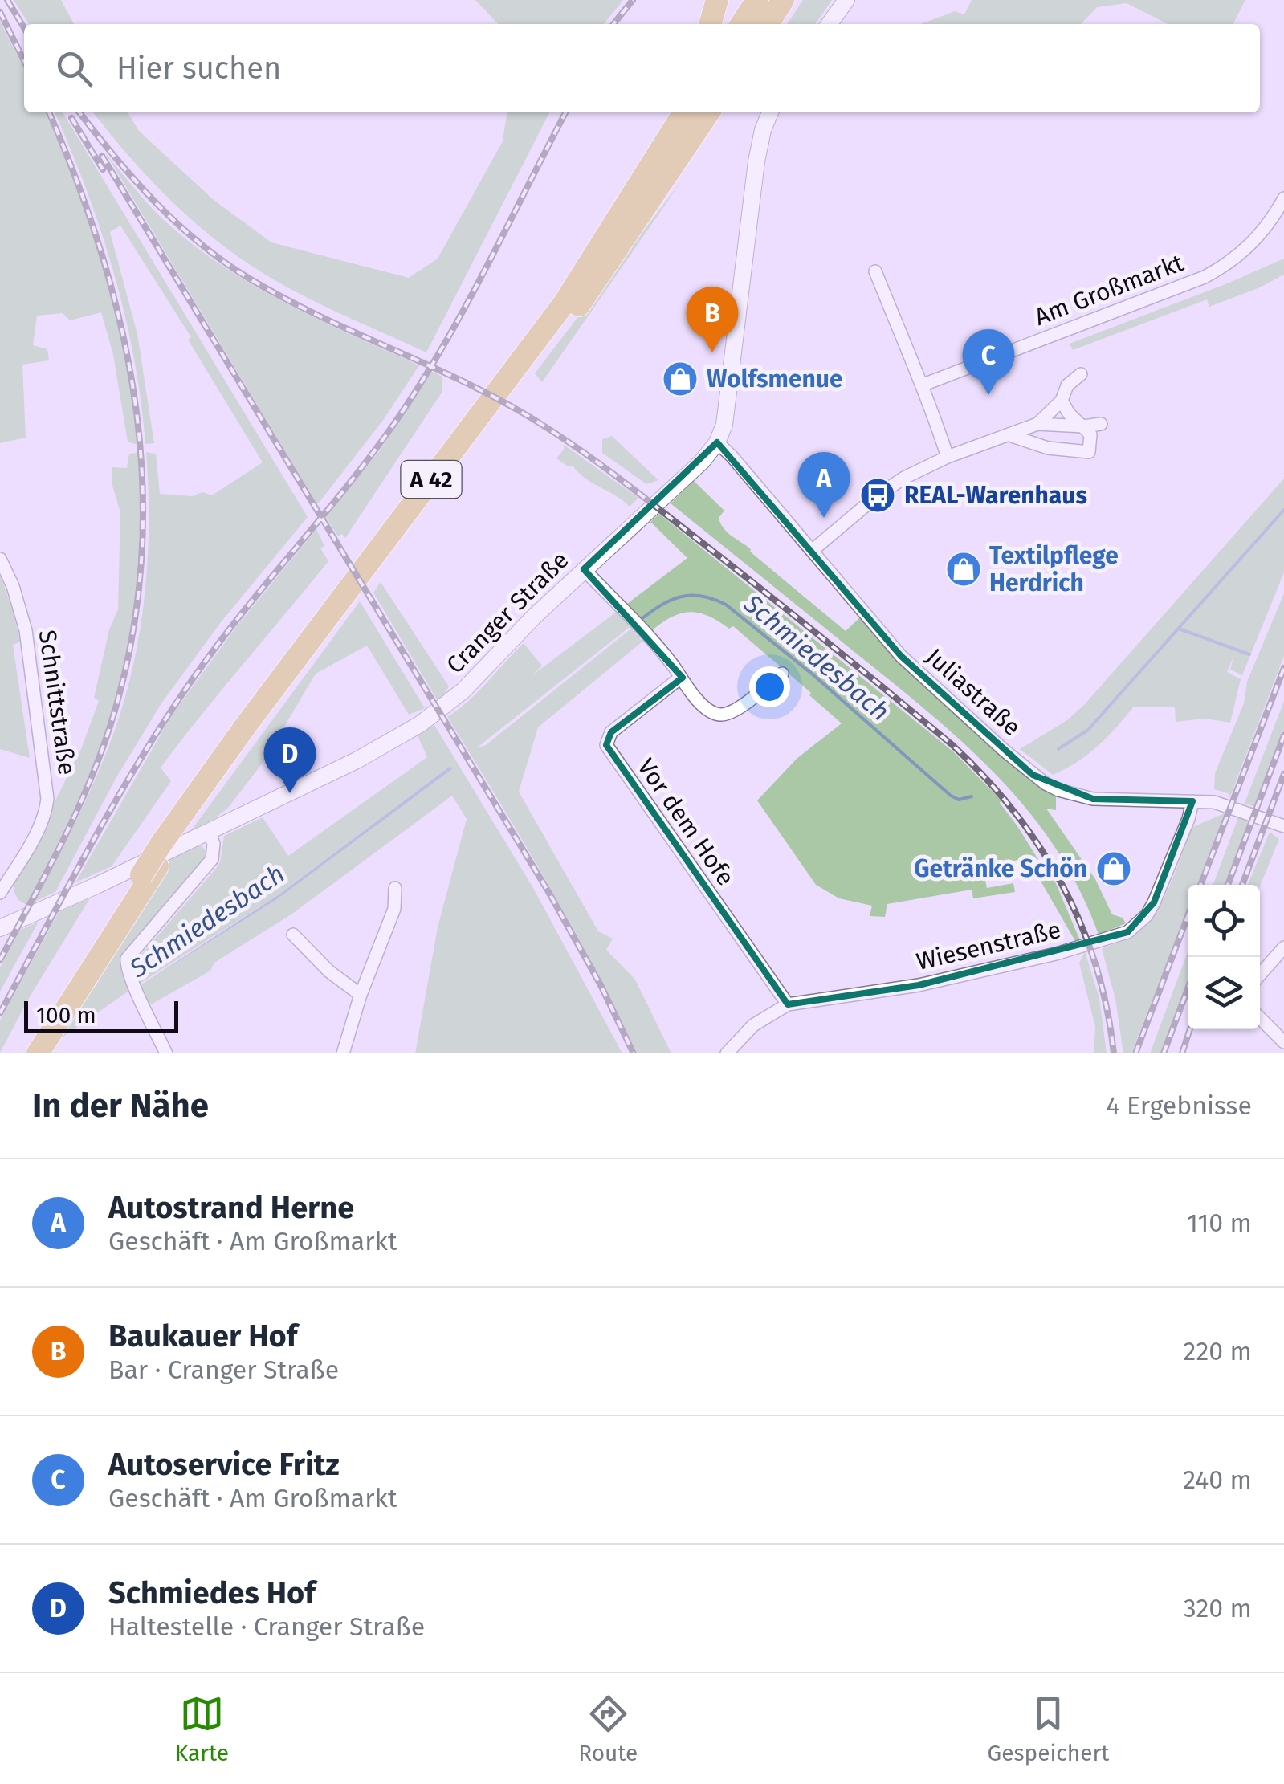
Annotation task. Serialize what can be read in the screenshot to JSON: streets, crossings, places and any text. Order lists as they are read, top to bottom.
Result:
{
  "streets": {
    "highway": ["A 42"],
    "street": [
      "Am Großmarkt",
      "Cranger Straße",
      "Juliastraße",
      "Schnittstraße",
      "Vor dem Hofe",
      "Wiesenstraße"
    ]
  },
  "crossings": [
    ["Cranger Straße", "Juliastraße"],
    ["Juliastraße", "Wiesenstraße"],
    ["Vor dem Hofe", "Wiesenstraße"]
  ],
  "water": ["Schmiedesbach"],
  "places": {
    "shop": ["Wolfsmenue", "Textilpflege Herdrich", "Getränke Schön"],
    "bus stop": ["REAL-Warenhaus"]
  },
  "scale_bar": "100 m",
  "page": {
    "search": "Hier suchen",
    "pins": [
      "B",
      "C",
      "A",
      "D"
    ],
    "scale": "100 m",
    "heading": ["In der Nähe", "4 Ergebnisse"],
    "list": [
      {
        "mark": "A",
        "name": "Autostrand Herne",
        "note": "Geschäft · Am Großmarkt",
        "value": "110 m"
      },
      {
        "mark": "B",
        "name": "Baukauer Hof",
        "note": "Bar · Cranger Straße",
        "value": "220 m"
      },
      {
        "mark": "C",
        "name": "Autoservice Fritz",
        "note": "Geschäft · Am Großmarkt",
        "value": "240 m"
      },
      {
        "mark": "D",
        "name": "Schmiedes Hof",
        "note": "Haltestelle · Cranger Straße",
        "value": "320 m"
      }
    ],
    "nav": ["Karte", "Route", "Gespeichert"]
  }
}
